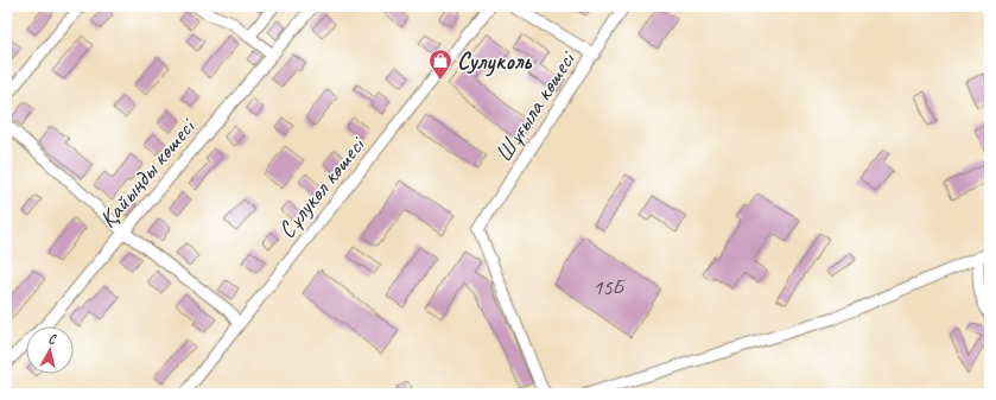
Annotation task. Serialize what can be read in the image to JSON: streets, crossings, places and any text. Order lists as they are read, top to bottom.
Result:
{
  "streets": {
    "street": ["Шұғыла көшесі", "Қайыңды көшесі", "Сұлукөл көшесі"]
  },
  "places": {
    "shop": ["Сулуколь"]
  },
  "house_numbers": ["15Б"],
  "north": "top"
}
